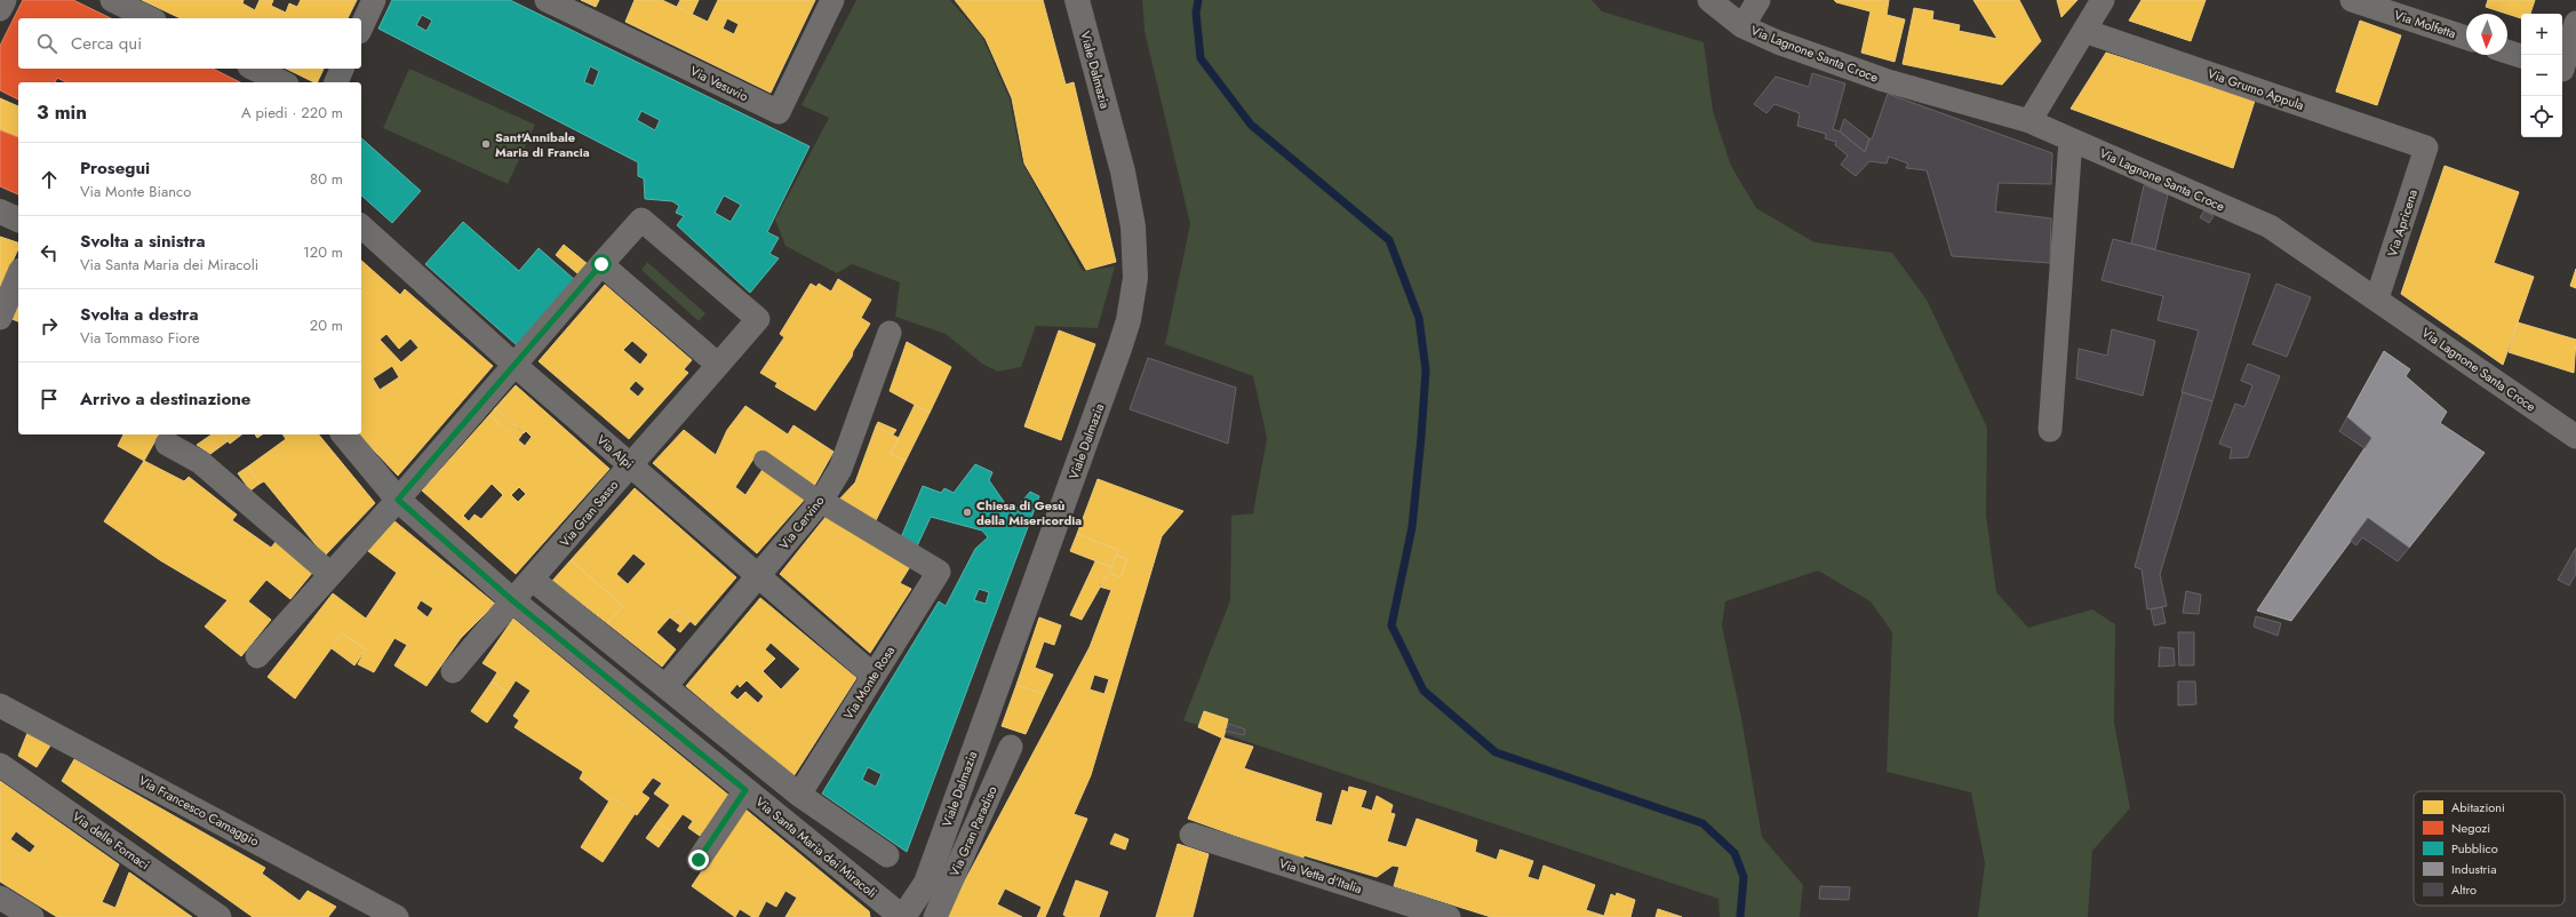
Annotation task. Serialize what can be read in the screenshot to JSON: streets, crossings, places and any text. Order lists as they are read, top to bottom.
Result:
{
  "streets": {
    "main road": ["Viale Dalmazia", "Via Santa Maria dei Miracoli"],
    "street": [
      "Via Molfetta",
      "Via Lagnone Santa Croce",
      "Via Vesuvio",
      "Via Grumo Appula",
      "Via Apricena",
      "Via Alpi",
      "Via Gran Sasso",
      "Via Cervino",
      "Via Monte Rosa",
      "Via Francesco Camaggio",
      "Via Gran Paradiso",
      "Via delle Fornaci",
      "Via Vetta d'Italia"
    ]
  },
  "crossings": [
    ["Via Lagnone Santa Croce", "Via Apricena"],
    ["Viale Dalmazia", "Via Santa Maria dei Miracoli"],
    ["Via Grumo Appula", "Via Apricena"],
    ["Via Alpi", "Via Gran Sasso"],
    ["Via Alpi", "Via Cervino"],
    ["Via Alpi", "Via Monte Rosa"],
    ["Via Gran Sasso", "Via Santa Maria dei Miracoli"],
    ["Via Cervino", "Via Monte Rosa"]
  ],
  "places": ["Sant'Annibale Maria di Francia", "Chiesa di Gesù della Misericordia"],
  "legend": [
    "Abitazioni",
    "Negozi",
    "Pubblico",
    "Industria",
    "Altro"
  ],
  "north": "bottom",
  "page": {
    "map_buttons": ["+", "−"],
    "search": "Cerca qui",
    "heading": ["3 min", "A piedi · 220 m"],
    "list": [
      ["Prosegui", "Via Monte Bianco", "80 m"],
      ["Svolta a sinistra", "Via Santa Maria dei Miracoli", "120 m"],
      ["Svolta a destra", "Via Tommaso Fiore", "20 m"],
      "Arrivo a destinazione"
    ]
  }
}
